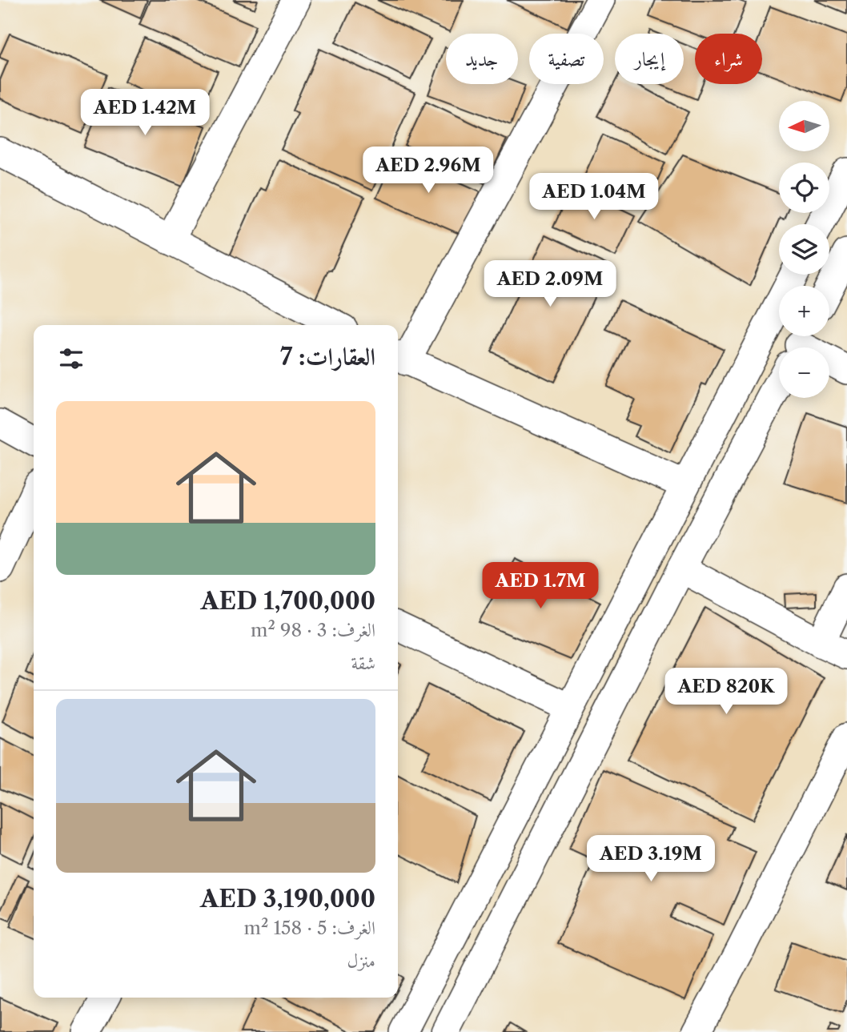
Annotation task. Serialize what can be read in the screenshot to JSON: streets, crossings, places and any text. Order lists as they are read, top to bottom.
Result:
{
  "north": "left",
  "page": {
    "chip": [
      "شراء",
      "إيجار",
      "تصفية",
      "جديد"
    ],
    "price": [
      "AED 1.42M",
      "AED 2.96M",
      "AED 1.04M",
      "AED 2.09M",
      "AED 1.7M",
      "AED 820K",
      "AED 3.19M"
    ],
    "map_buttons": ["+", "−"],
    "heading": "العقارات: 7",
    "list": [
      {
        "name": "AED 1,700,000",
        "note": "الغرف: 3 · 98 m² · شقة"
      },
      {
        "name": "AED 3,190,000",
        "note": "الغرف: 5 · 158 m² · منزل"
      }
    ]
  }
}
